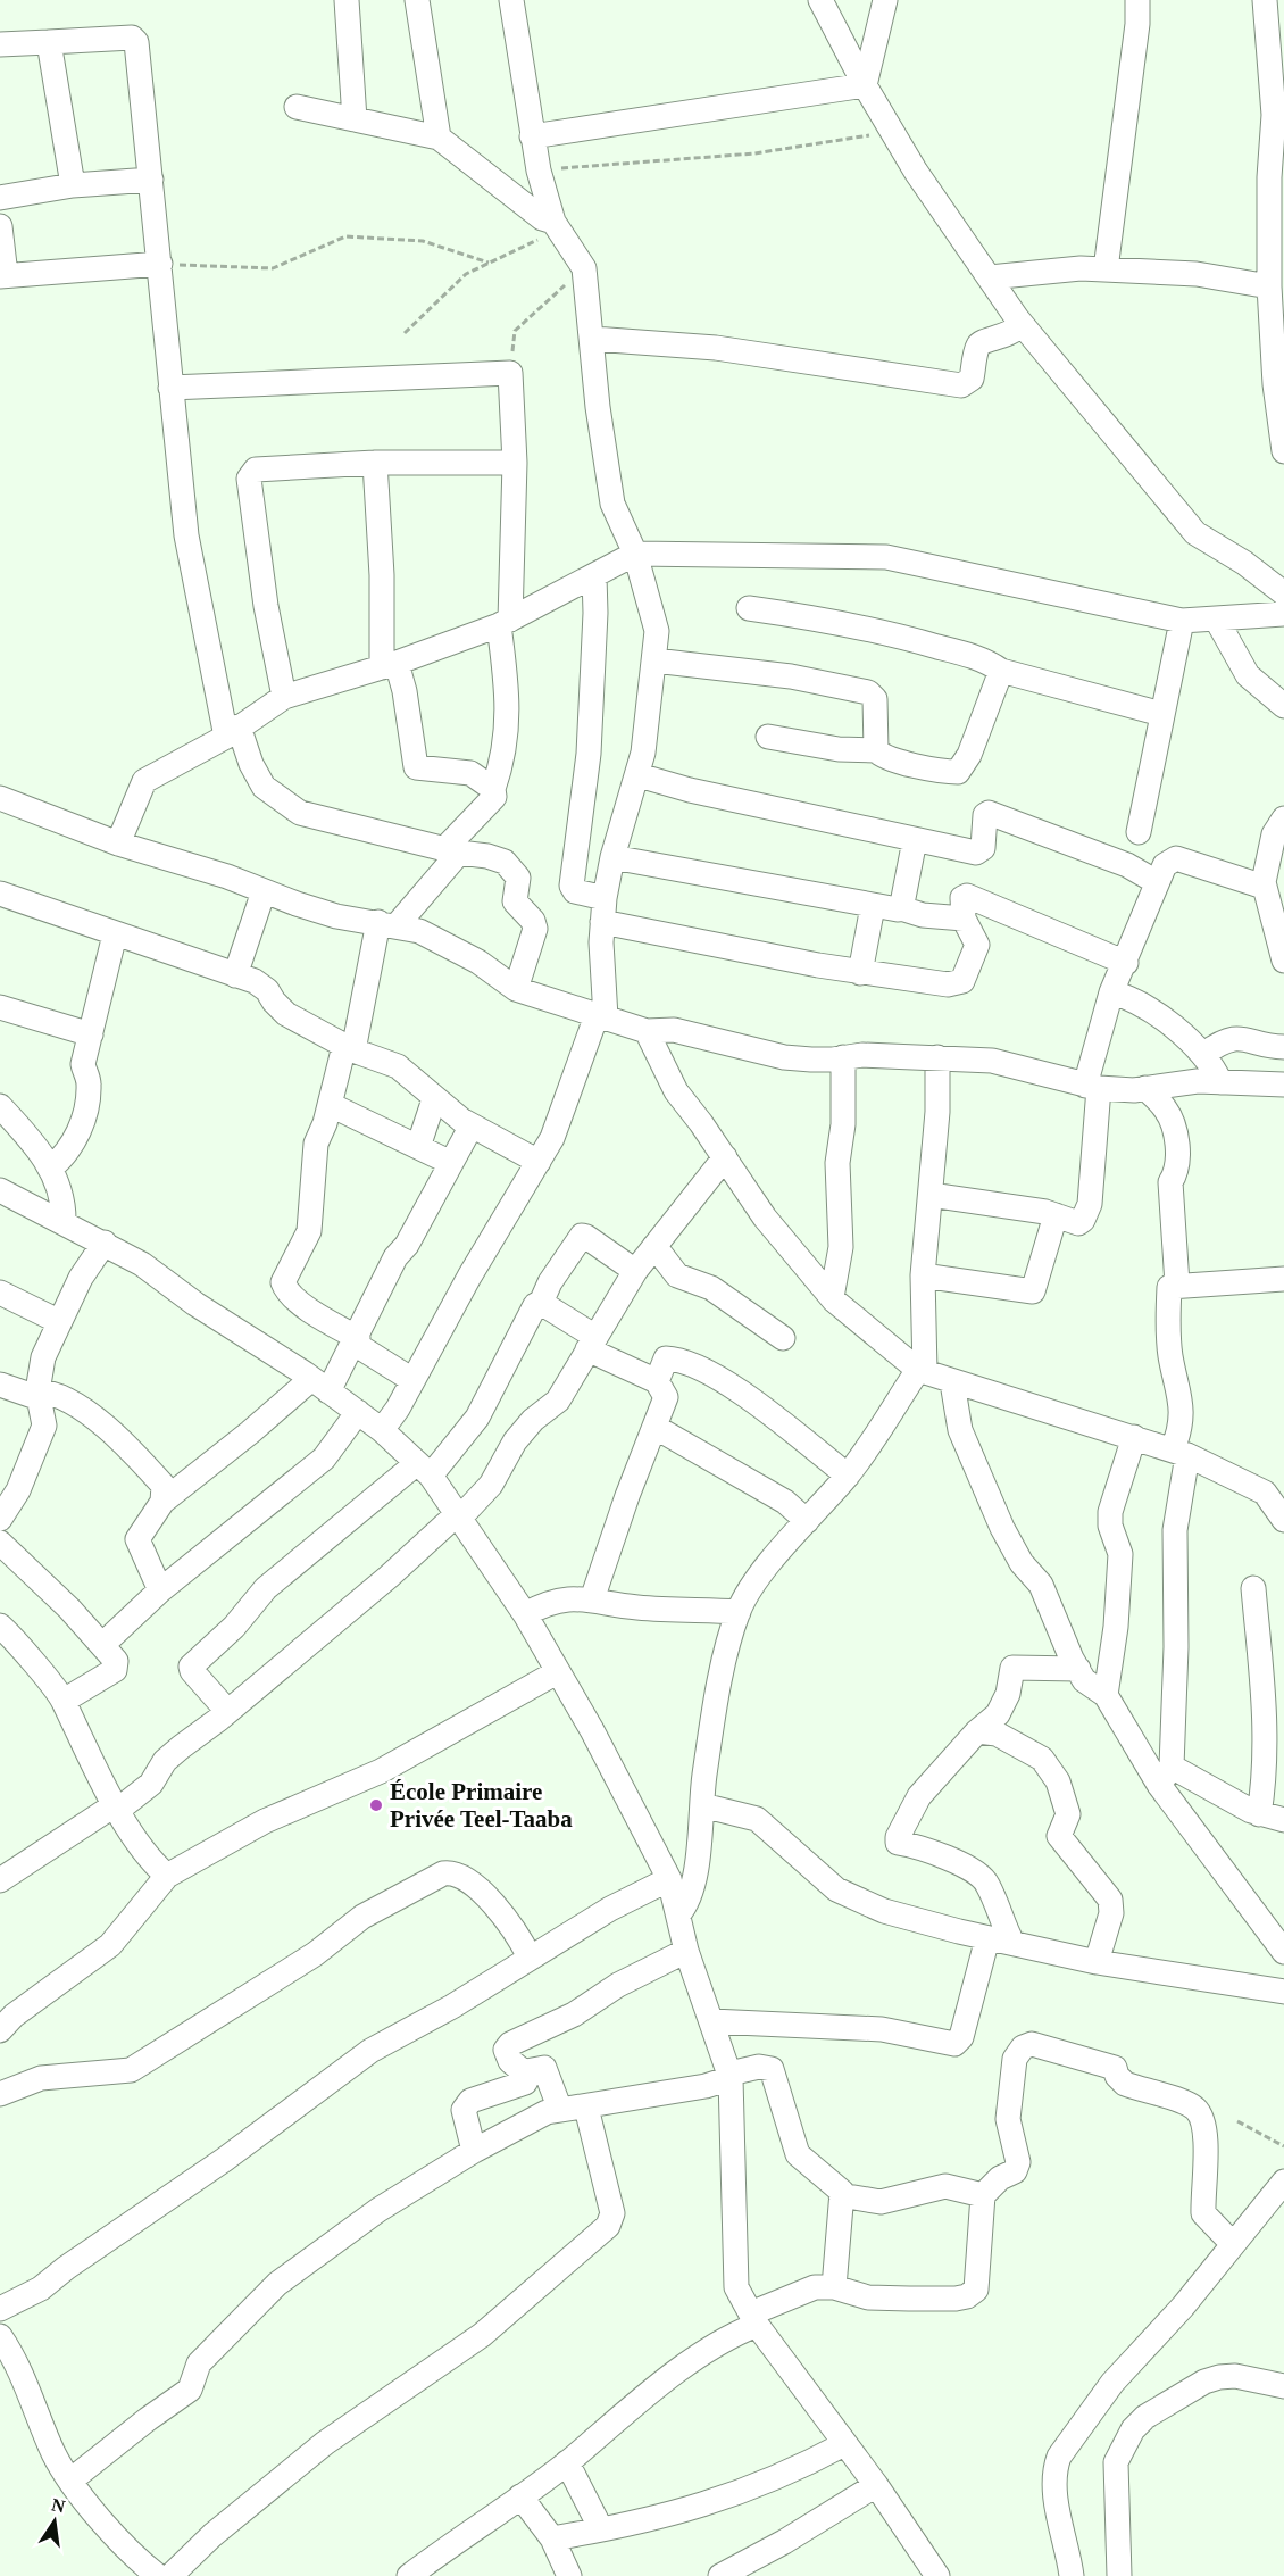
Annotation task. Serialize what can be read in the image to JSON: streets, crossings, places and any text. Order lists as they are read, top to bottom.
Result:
{
  "places": ["École Primaire Privée Teel-Taaba"],
  "north": "top"
}
